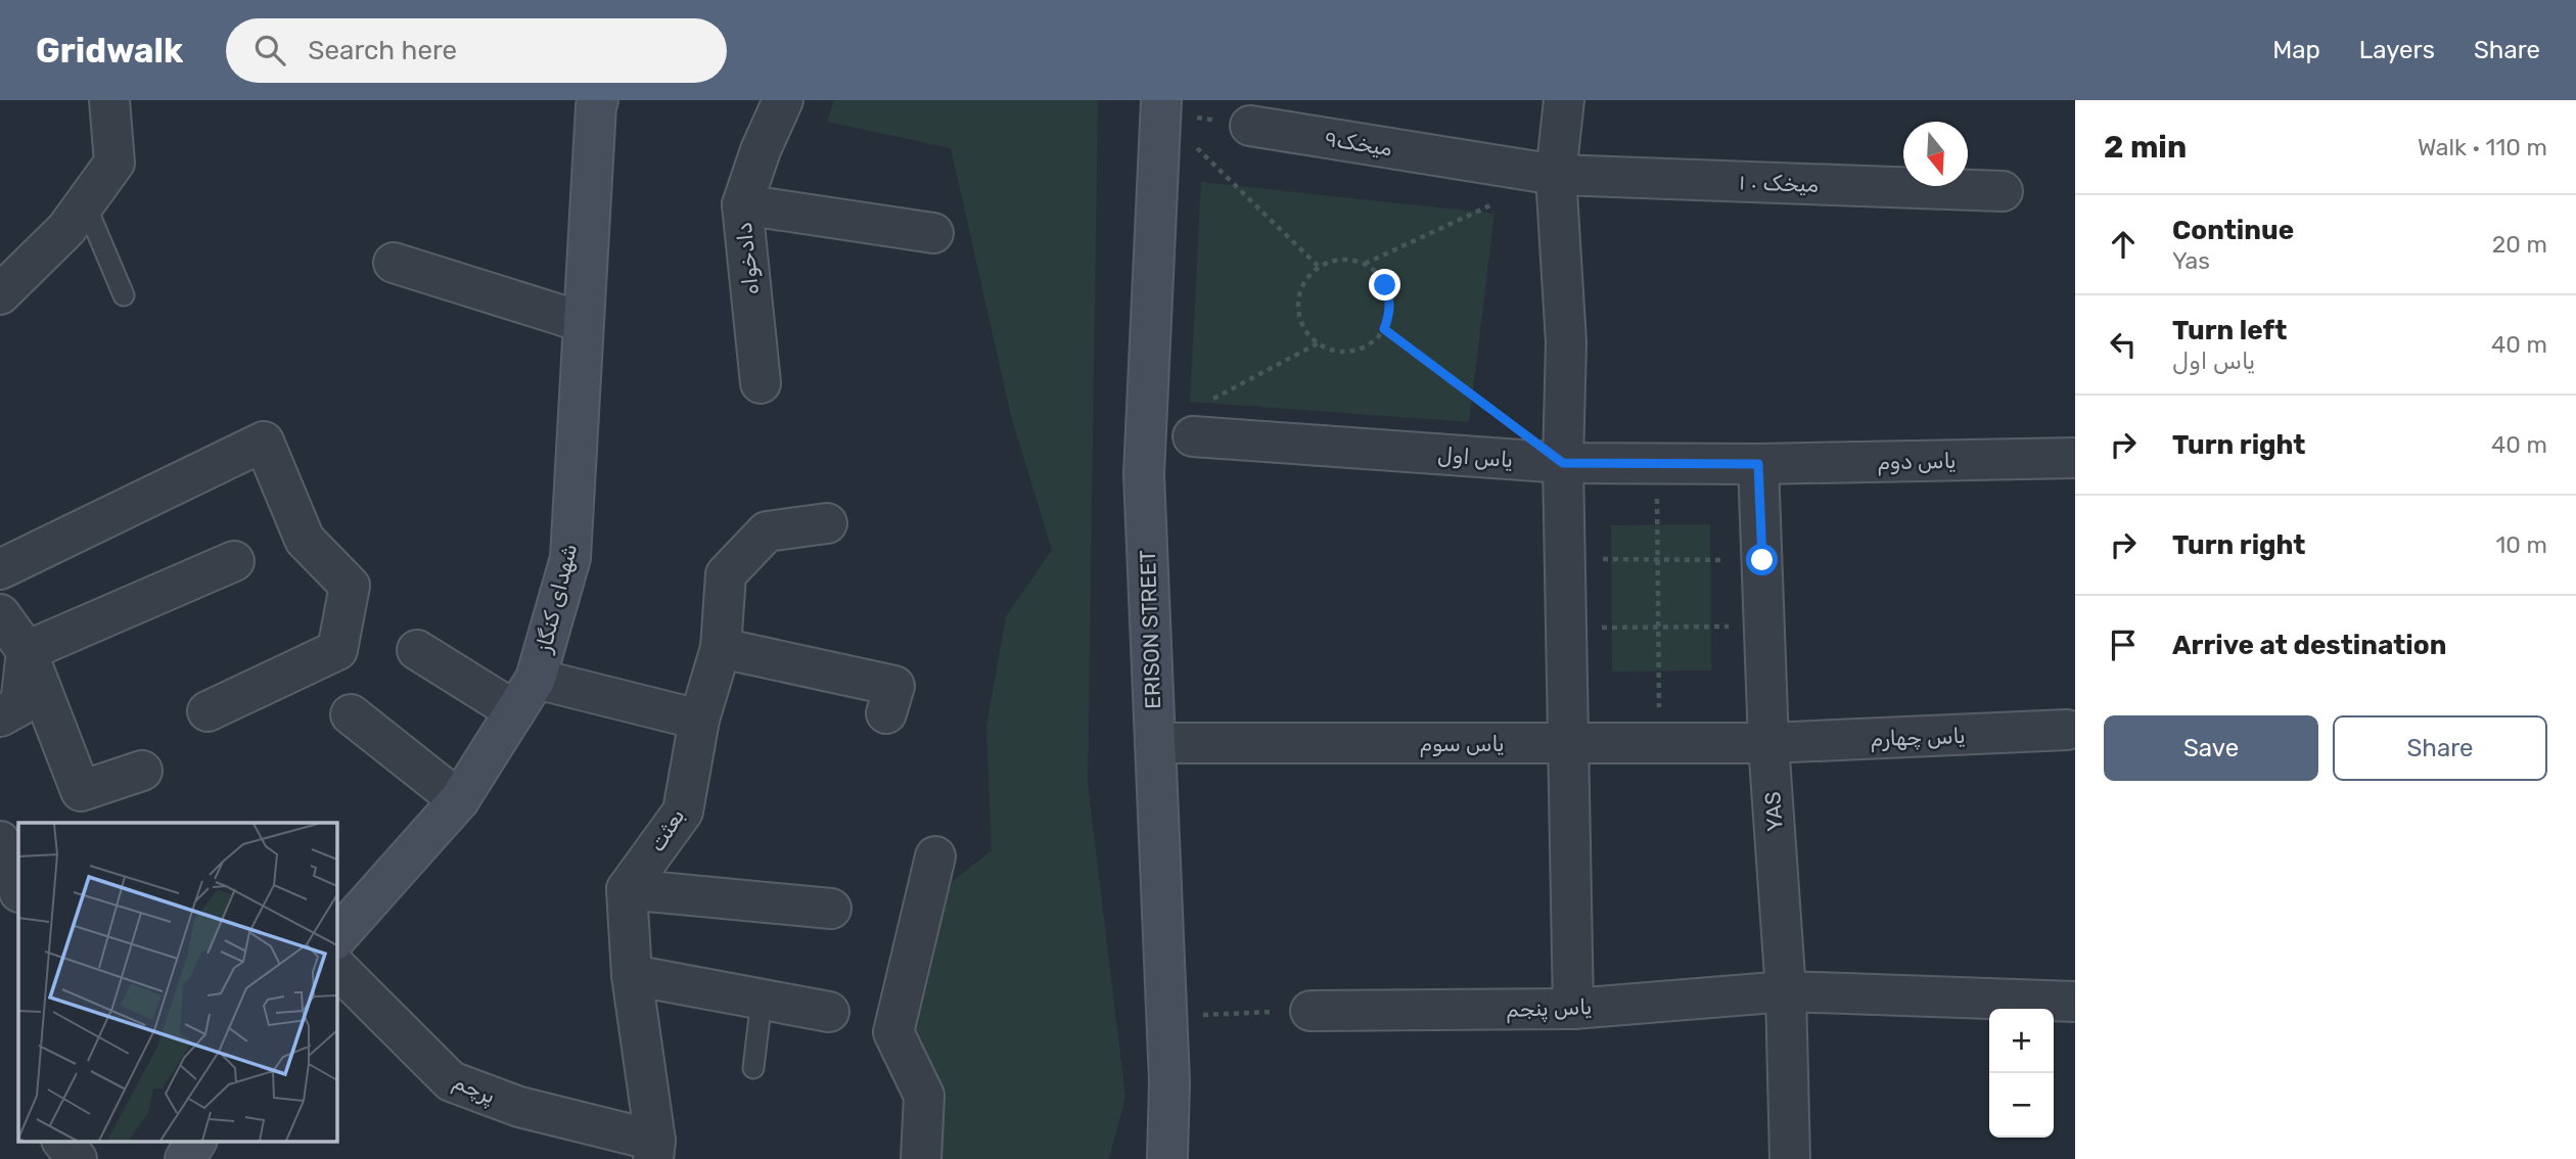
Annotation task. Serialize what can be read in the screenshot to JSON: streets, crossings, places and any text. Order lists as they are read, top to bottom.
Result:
{
  "streets": {
    "main road": ["شهدای کنگاز", "ERISON STREET"],
    "street": [
      "میخک۹",
      "میخک ۰ ۱",
      "دادخواه",
      "یاس اول",
      "یاس دوم",
      "یاس چهارم",
      "یاس سوم",
      "YAS",
      "بعثت",
      "یاس پنجم",
      "پرچم"
    ]
  },
  "crossings": [
    ["میخک۹", "میخک ۰ ۱"],
    ["یاس اول", "یاس دوم"],
    ["یاس اول", "YAS"],
    ["یاس دوم", "YAS"],
    ["ERISON STREET", "یاس سوم"],
    ["یاس چهارم", "یاس سوم"],
    ["یاس چهارم", "YAS"],
    ["یاس سوم", "YAS"],
    ["YAS", "یاس پنجم"]
  ],
  "north": "bottom",
  "page": {
    "header": "Gridwalk",
    "search": "Search here",
    "nav": ["Map", "Layers", "Share"],
    "heading": ["2 min", "Walk · 110 m"],
    "list": [
      ["Continue", "Yas", "20 m"],
      ["Turn left", "یاس اول", "40 m"],
      ["Turn right", "40 m"],
      ["Turn right", "10 m"],
      "Arrive at destination"
    ],
    "buttons": ["Save", "Share"],
    "map_buttons": ["+", "−"]
  }
}
